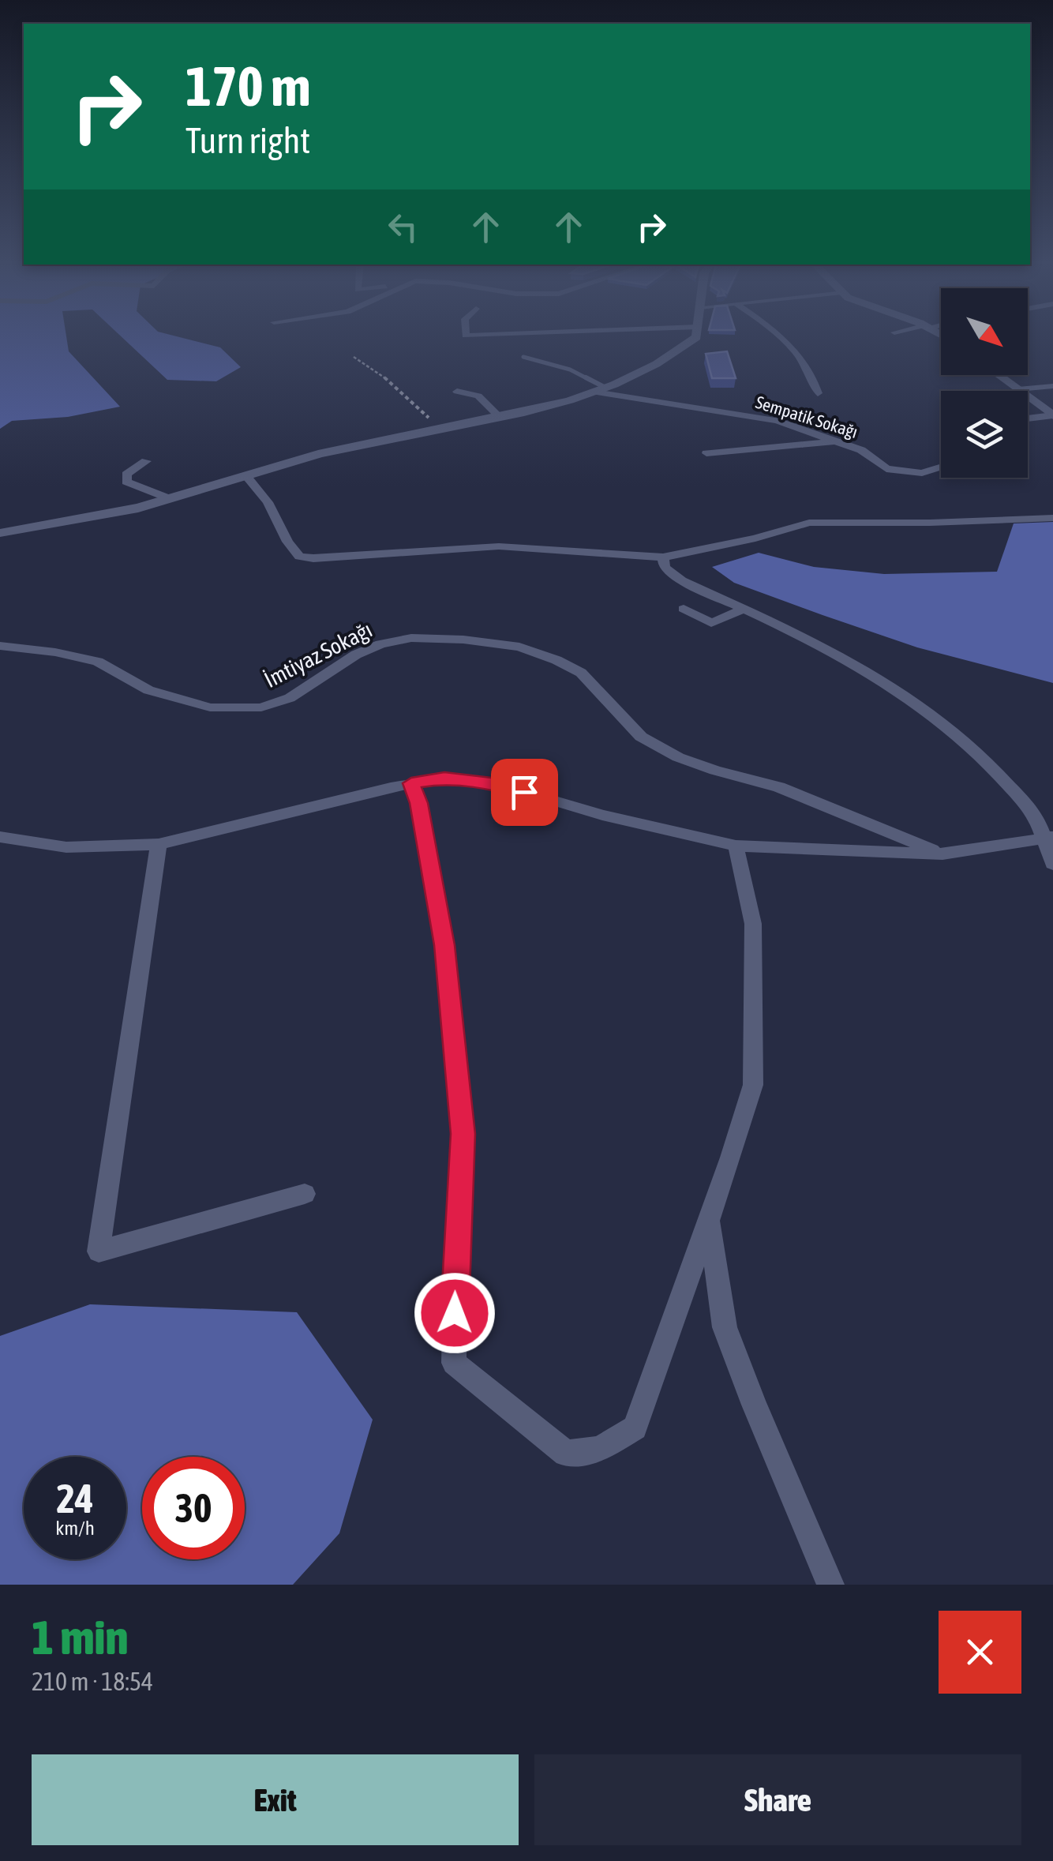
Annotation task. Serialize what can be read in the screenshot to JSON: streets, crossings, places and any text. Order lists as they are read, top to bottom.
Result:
{
  "streets": {
    "street": ["Sempatik Sokağı", "İmtiyaz Sokağı"]
  },
  "north": "bottom right",
  "page": {
    "turn": ["170 m", "Turn right"],
    "speed": "24 km/h",
    "limit": "30",
    "heading": ["1 min", "210 m · 18:54"],
    "buttons": ["Exit", "Share"]
  }
}
